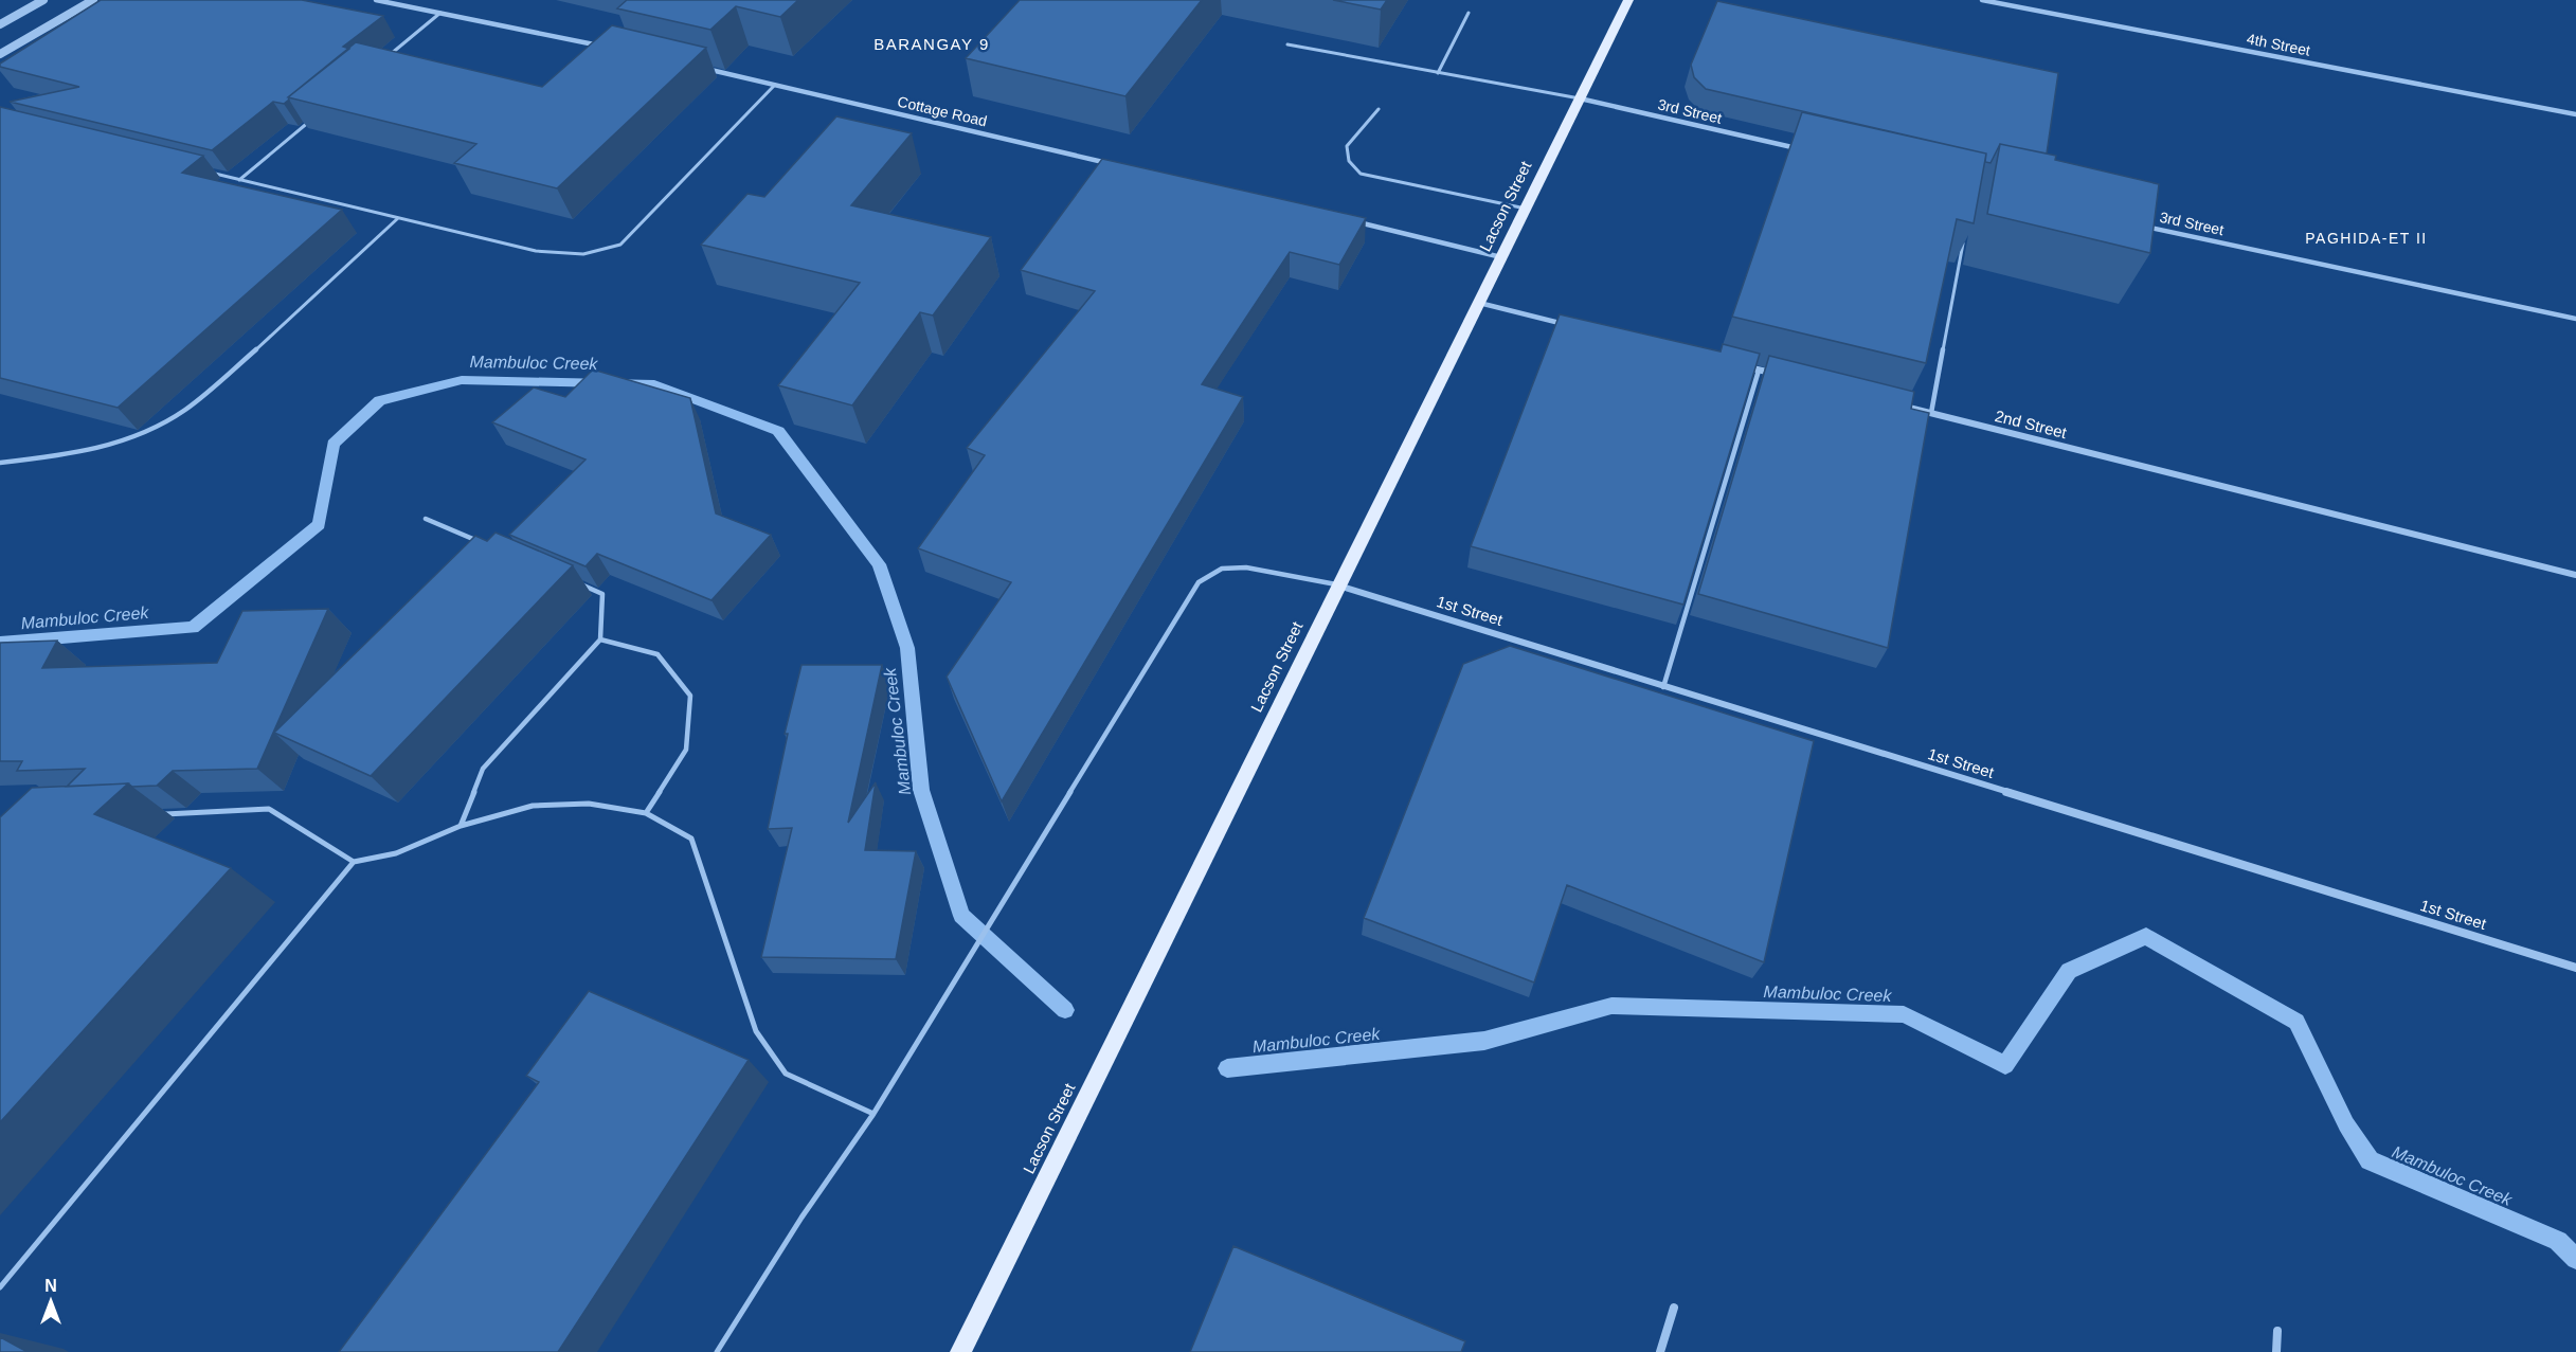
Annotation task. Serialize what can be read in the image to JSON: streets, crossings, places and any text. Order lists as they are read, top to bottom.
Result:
{
  "streets": {
    "main road": ["Lacson Street"],
    "street": [
      "4th Street",
      "Cottage Road",
      "3rd Street",
      "2nd Street",
      "1st Street"
    ]
  },
  "crossings": [
    ["3rd Street", "Lacson Street"],
    ["Lacson Street", "1st Street"]
  ],
  "districts": ["BARANGAY 9", "PAGHIDA-ET II"],
  "water": ["Mambuloc Creek"],
  "north": "top"
}
